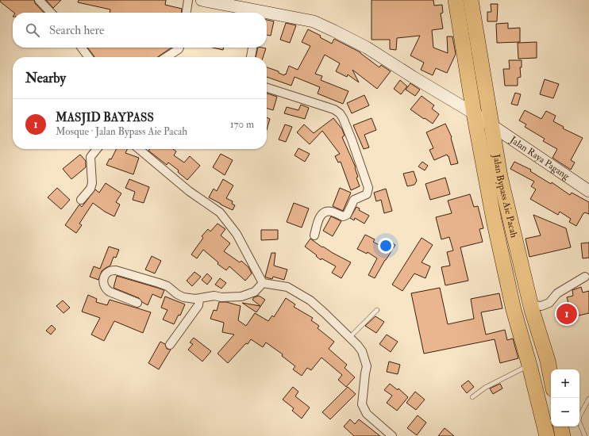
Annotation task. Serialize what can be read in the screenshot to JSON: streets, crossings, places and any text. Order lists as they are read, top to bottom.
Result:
{
  "streets": {
    "highway": ["Jalan Bypass Aie Pacah"],
    "main road": ["Jalan Raya Pagang"]
  },
  "crossings": [
    ["Jalan Raya Pagang", "Jalan Bypass Aie Pacah"]
  ],
  "page": {
    "search": "Search here",
    "heading": "Nearby",
    "list": [
      {
        "mark": "1",
        "name": "MASJID BAYPASS",
        "note": "Mosque · Jalan Bypass Aie Pacah",
        "value": "170 m"
      }
    ],
    "pins": "1",
    "map_buttons": ["+", "−"]
  }
}
